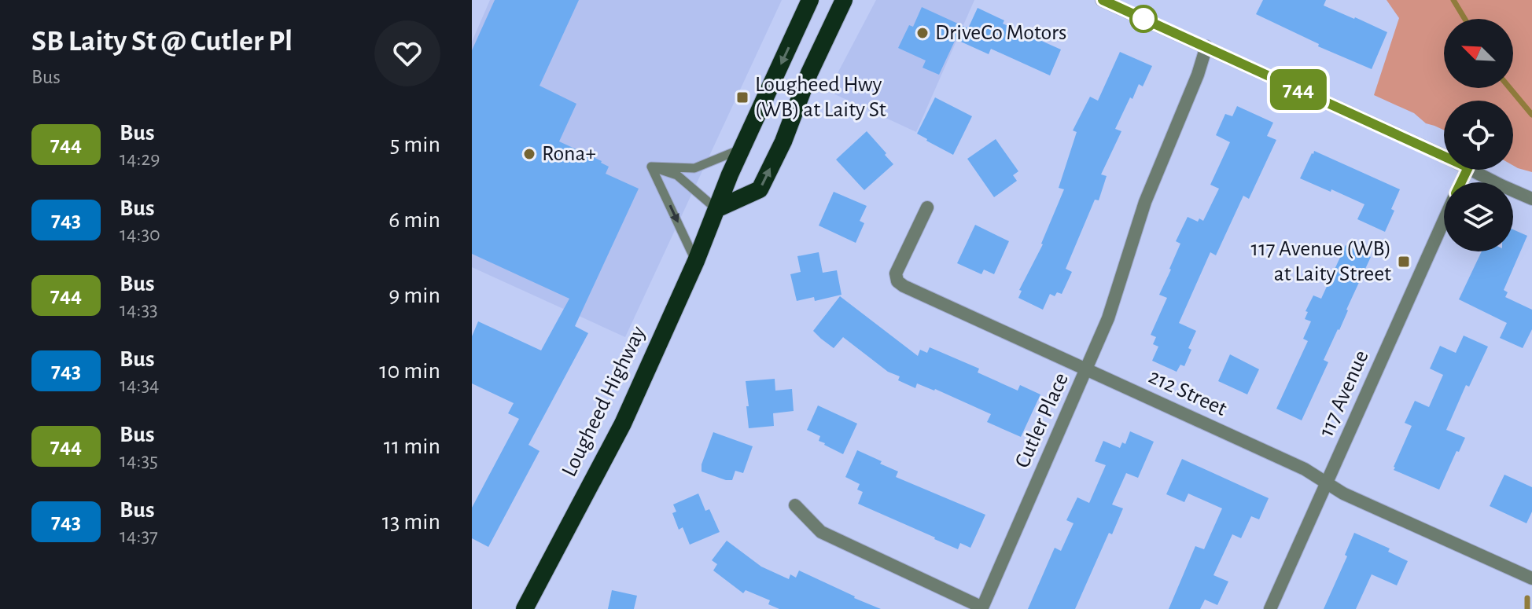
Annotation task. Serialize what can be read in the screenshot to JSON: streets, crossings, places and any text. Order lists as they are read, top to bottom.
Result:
{
  "streets": {
    "highway": ["Lougheed Highway"],
    "street": ["212 Street", "117 Avenue", "Cutler Place"]
  },
  "crossings": [
    ["212 Street", "117 Avenue"],
    ["212 Street", "Cutler Place"]
  ],
  "places": {
    "other": ["DriveCo Motors", "Rona+"],
    "transit": ["Lougheed Hwy (WB) at Laity St", "117 Avenue (WB) at Laity Street"]
  },
  "lines": ["bus line 744"],
  "north": "top left",
  "page": {
    "heading": ["SB Laity St @ Cutler Pl", "Bus"],
    "on_map": "744",
    "list": [
      {
        "mark": "744",
        "name": "Bus",
        "note": "14:29",
        "value": "5 min"
      },
      {
        "mark": "743",
        "name": "Bus",
        "note": "14:30",
        "value": "6 min"
      },
      {
        "mark": "744",
        "name": "Bus",
        "note": "14:33",
        "value": "9 min"
      },
      {
        "mark": "743",
        "name": "Bus",
        "note": "14:34",
        "value": "10 min"
      },
      {
        "mark": "744",
        "name": "Bus",
        "note": "14:35",
        "value": "11 min"
      },
      {
        "mark": "743",
        "name": "Bus",
        "note": "14:37",
        "value": "13 min"
      }
    ]
  }
}
